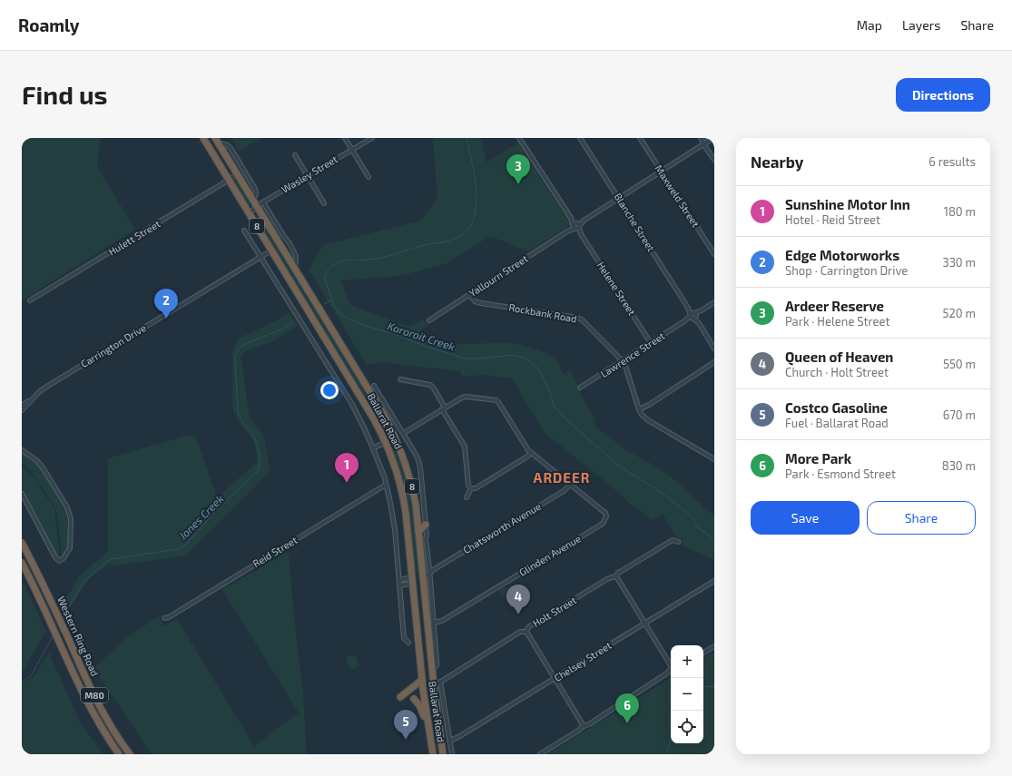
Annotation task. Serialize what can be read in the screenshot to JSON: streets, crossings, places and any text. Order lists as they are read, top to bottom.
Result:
{
  "streets": {
    "highway": [
      "8",
      "Ballarat Road",
      "Western Ring Road",
      "M80"
    ],
    "street": [
      "Wasley Street",
      "Maxweld Street",
      "Blanche Street",
      "Hulett Street",
      "Yallourn Street",
      "Helene Street",
      "Rockbank Road",
      "Carrington Drive",
      "Lawrence Street",
      "Chatsworth Avenue",
      "Reid Street",
      "Glinden Avenue",
      "Holt Street",
      "Chelsey Street"
    ]
  },
  "crossings": [
    ["Wasley Street", "Ballarat Road"],
    ["Maxweld Street", "Yallourn Street"],
    ["Blanche Street", "Yallourn Street"],
    ["Blanche Street", "Lawrence Street"],
    ["Hulett Street", "Ballarat Road"],
    ["Yallourn Street", "Helene Street"],
    ["Yallourn Street", "Rockbank Road"],
    ["Helene Street", "Lawrence Street"],
    ["Rockbank Road", "Lawrence Street"],
    ["Carrington Drive", "Ballarat Road"],
    ["Ballarat Road", "Chatsworth Avenue"],
    ["Ballarat Road", "Glinden Avenue"],
    ["Ballarat Road", "Holt Street"],
    ["Chatsworth Avenue", "Glinden Avenue"]
  ],
  "districts": ["ARDEER"],
  "water": ["Kororoit Creek", "Jones Creek"],
  "page": {
    "header": "Roamly",
    "nav": ["Map", "Layers", "Share"],
    "buttons": [
      "Directions",
      ["Save", "Share"]
    ],
    "title": "Find us",
    "heading": ["Nearby", "6 results"],
    "pins": [
      "3",
      "2",
      "1",
      "4",
      "6",
      "5"
    ],
    "list": [
      {
        "mark": "1",
        "name": "Sunshine Motor Inn",
        "note": "Hotel · Reid Street",
        "value": "180 m"
      },
      {
        "mark": "2",
        "name": "Edge Motorworks",
        "note": "Shop · Carrington Drive",
        "value": "330 m"
      },
      {
        "mark": "3",
        "name": "Ardeer Reserve",
        "note": "Park · Helene Street",
        "value": "520 m"
      },
      {
        "mark": "4",
        "name": "Queen of Heaven",
        "note": "Church · Holt Street",
        "value": "550 m"
      },
      {
        "mark": "5",
        "name": "Costco Gasoline",
        "note": "Fuel · Ballarat Road",
        "value": "670 m"
      },
      {
        "mark": "6",
        "name": "More Park",
        "note": "Park · Esmond Street",
        "value": "830 m"
      }
    ],
    "map_buttons": ["+", "−"]
  }
}
